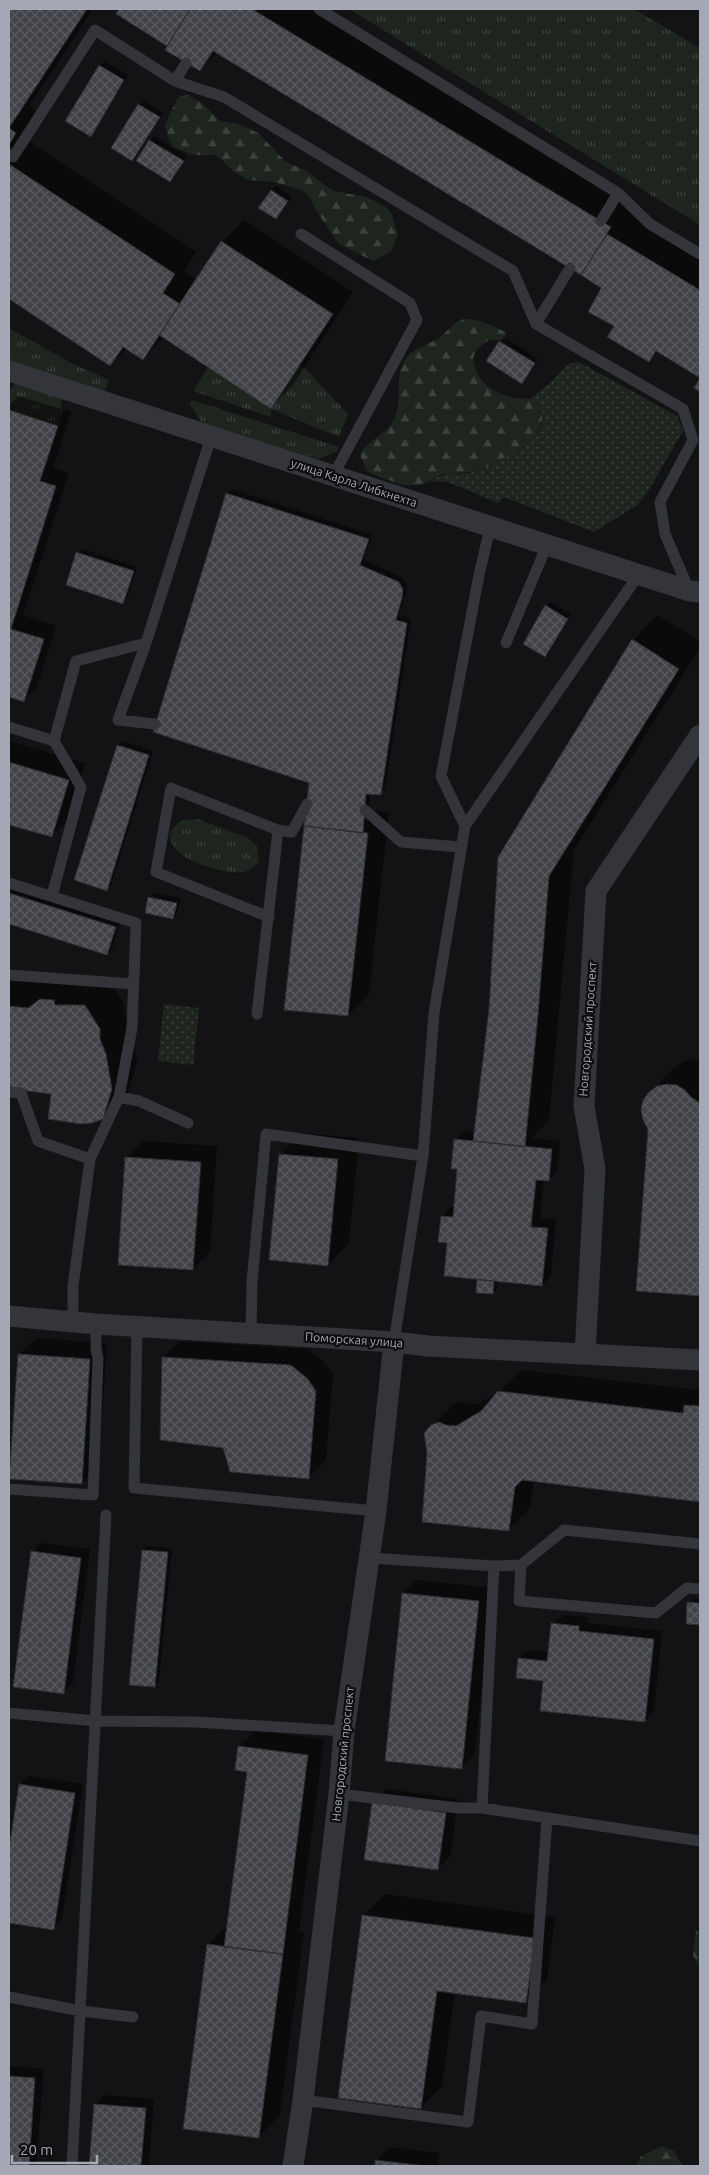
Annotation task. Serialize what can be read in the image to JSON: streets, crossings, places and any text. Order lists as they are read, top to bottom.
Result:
{
  "streets": {
    "street": ["улица Карла Либкнехта", "Новгородский проспект", "Поморская улица"]
  },
  "crossings": [
    ["Новгородский проспект", "Поморская улица"]
  ],
  "scale_bar": "20 m"
}
